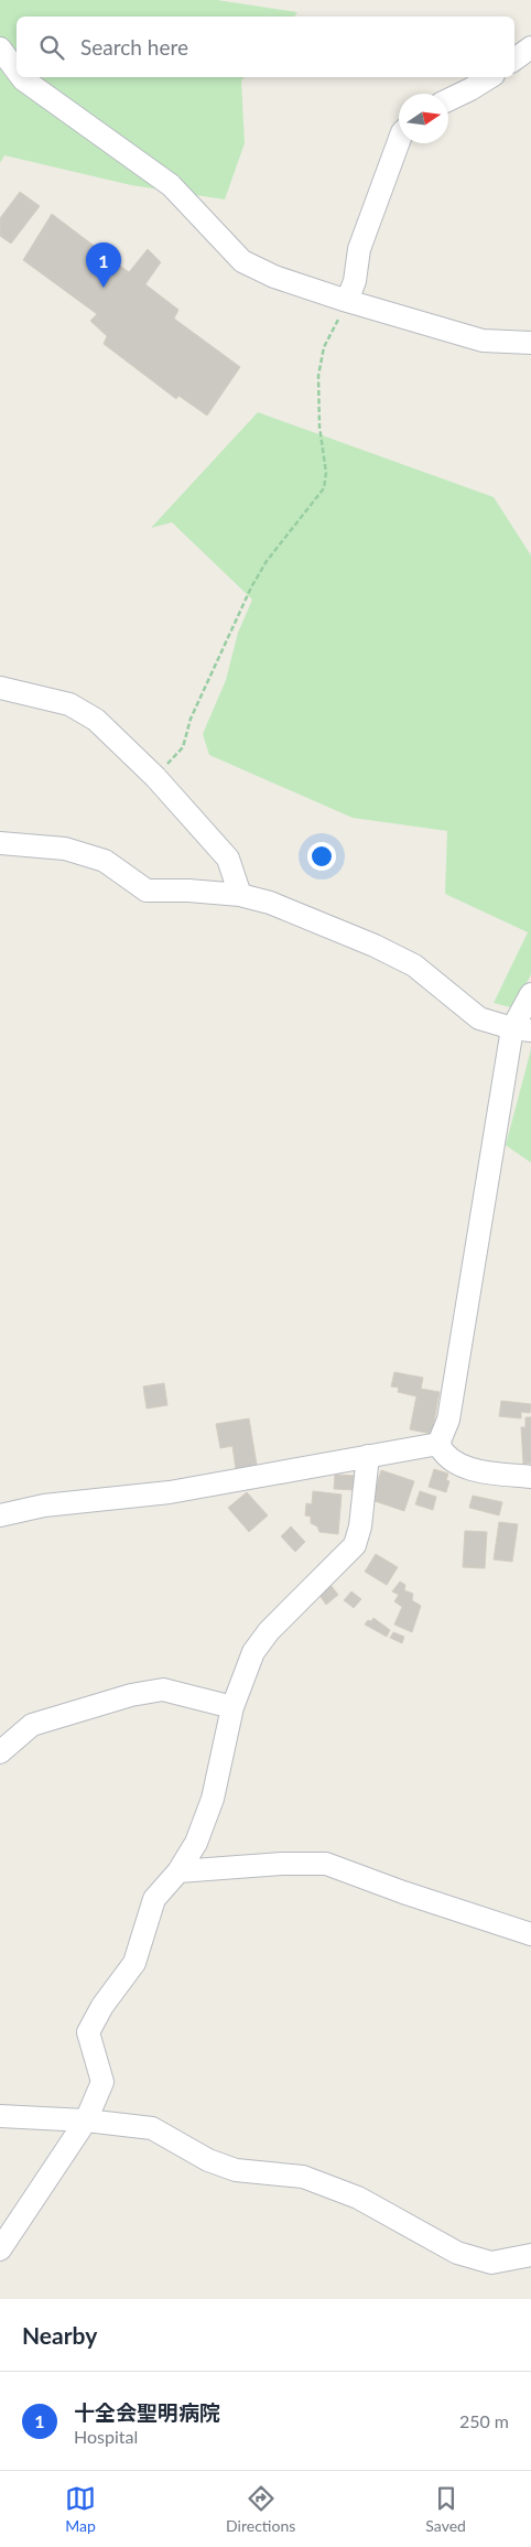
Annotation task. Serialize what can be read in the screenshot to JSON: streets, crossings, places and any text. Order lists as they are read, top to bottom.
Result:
{
  "north": "right",
  "page": {
    "search": "Search here",
    "pins": "1",
    "heading": "Nearby",
    "list": [
      {
        "mark": "1",
        "name": "十全会聖明病院",
        "note": "Hospital",
        "value": "250 m"
      }
    ],
    "nav": ["Map", "Directions", "Saved"]
  }
}
